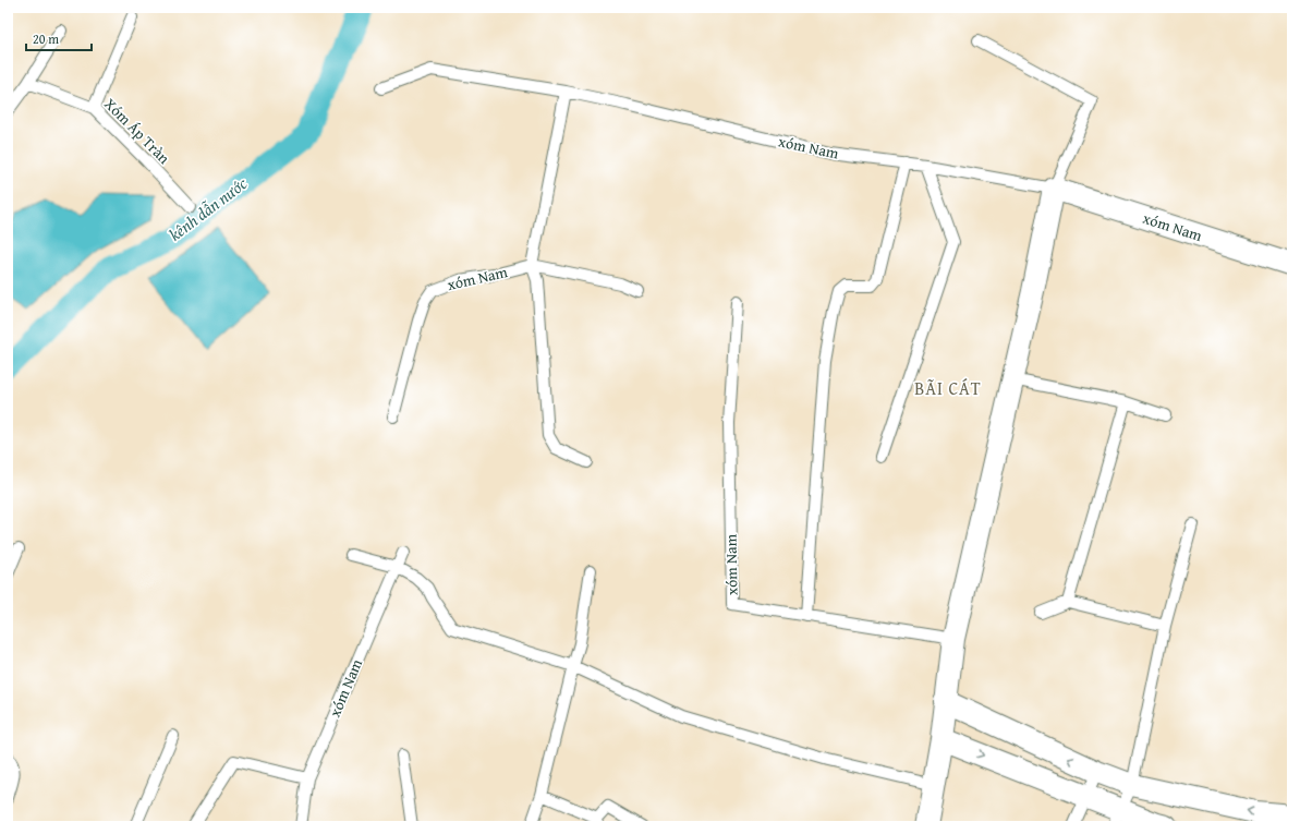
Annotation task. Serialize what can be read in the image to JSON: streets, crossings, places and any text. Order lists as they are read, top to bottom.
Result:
{
  "streets": {
    "street": ["xóm Nam"],
    "lane": ["Xóm Áp Tràn"]
  },
  "districts": ["BÃI CÁT"],
  "water": ["kênh dẫn nước"],
  "scale_bar": "20 m"
}
